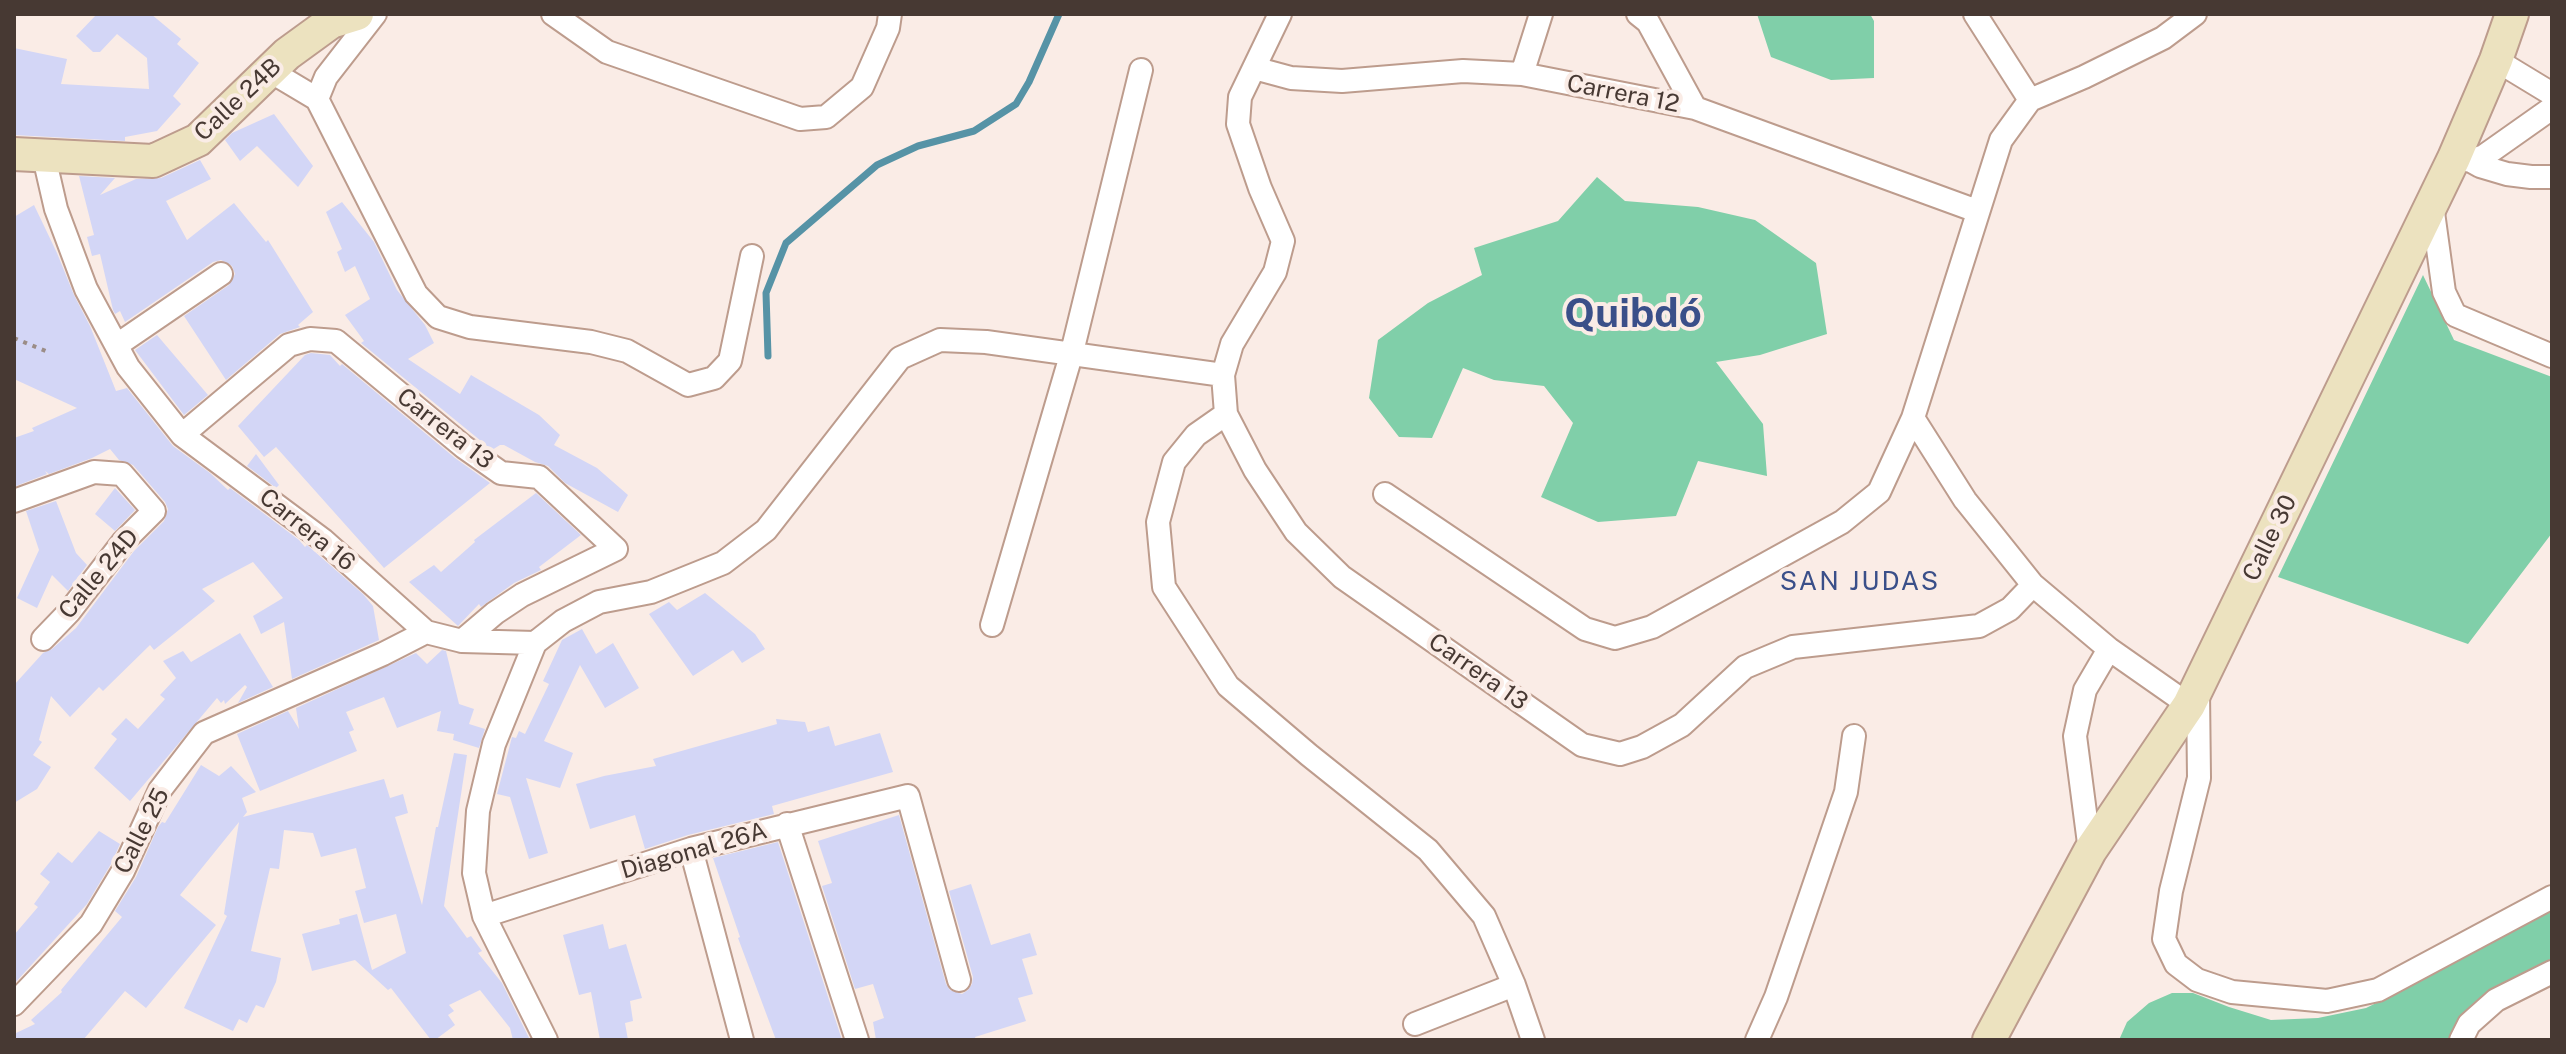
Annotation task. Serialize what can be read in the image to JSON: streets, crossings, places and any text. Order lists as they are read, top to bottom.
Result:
{
  "streets": {
    "main road": ["Calle 24B", "Calle 30"],
    "street": [
      "Carrera 12",
      "Carrera 13",
      "Carrera 16",
      "Calle 24D",
      "Calle 25",
      "Diagonal 26A"
    ]
  },
  "crossings": [
    ["Calle 24B", "Carrera 16"],
    ["Carrera 13", "Carrera 16"],
    ["Carrera 16", "Calle 25"]
  ],
  "districts": ["Quibdó", "SAN JUDAS"]
}
